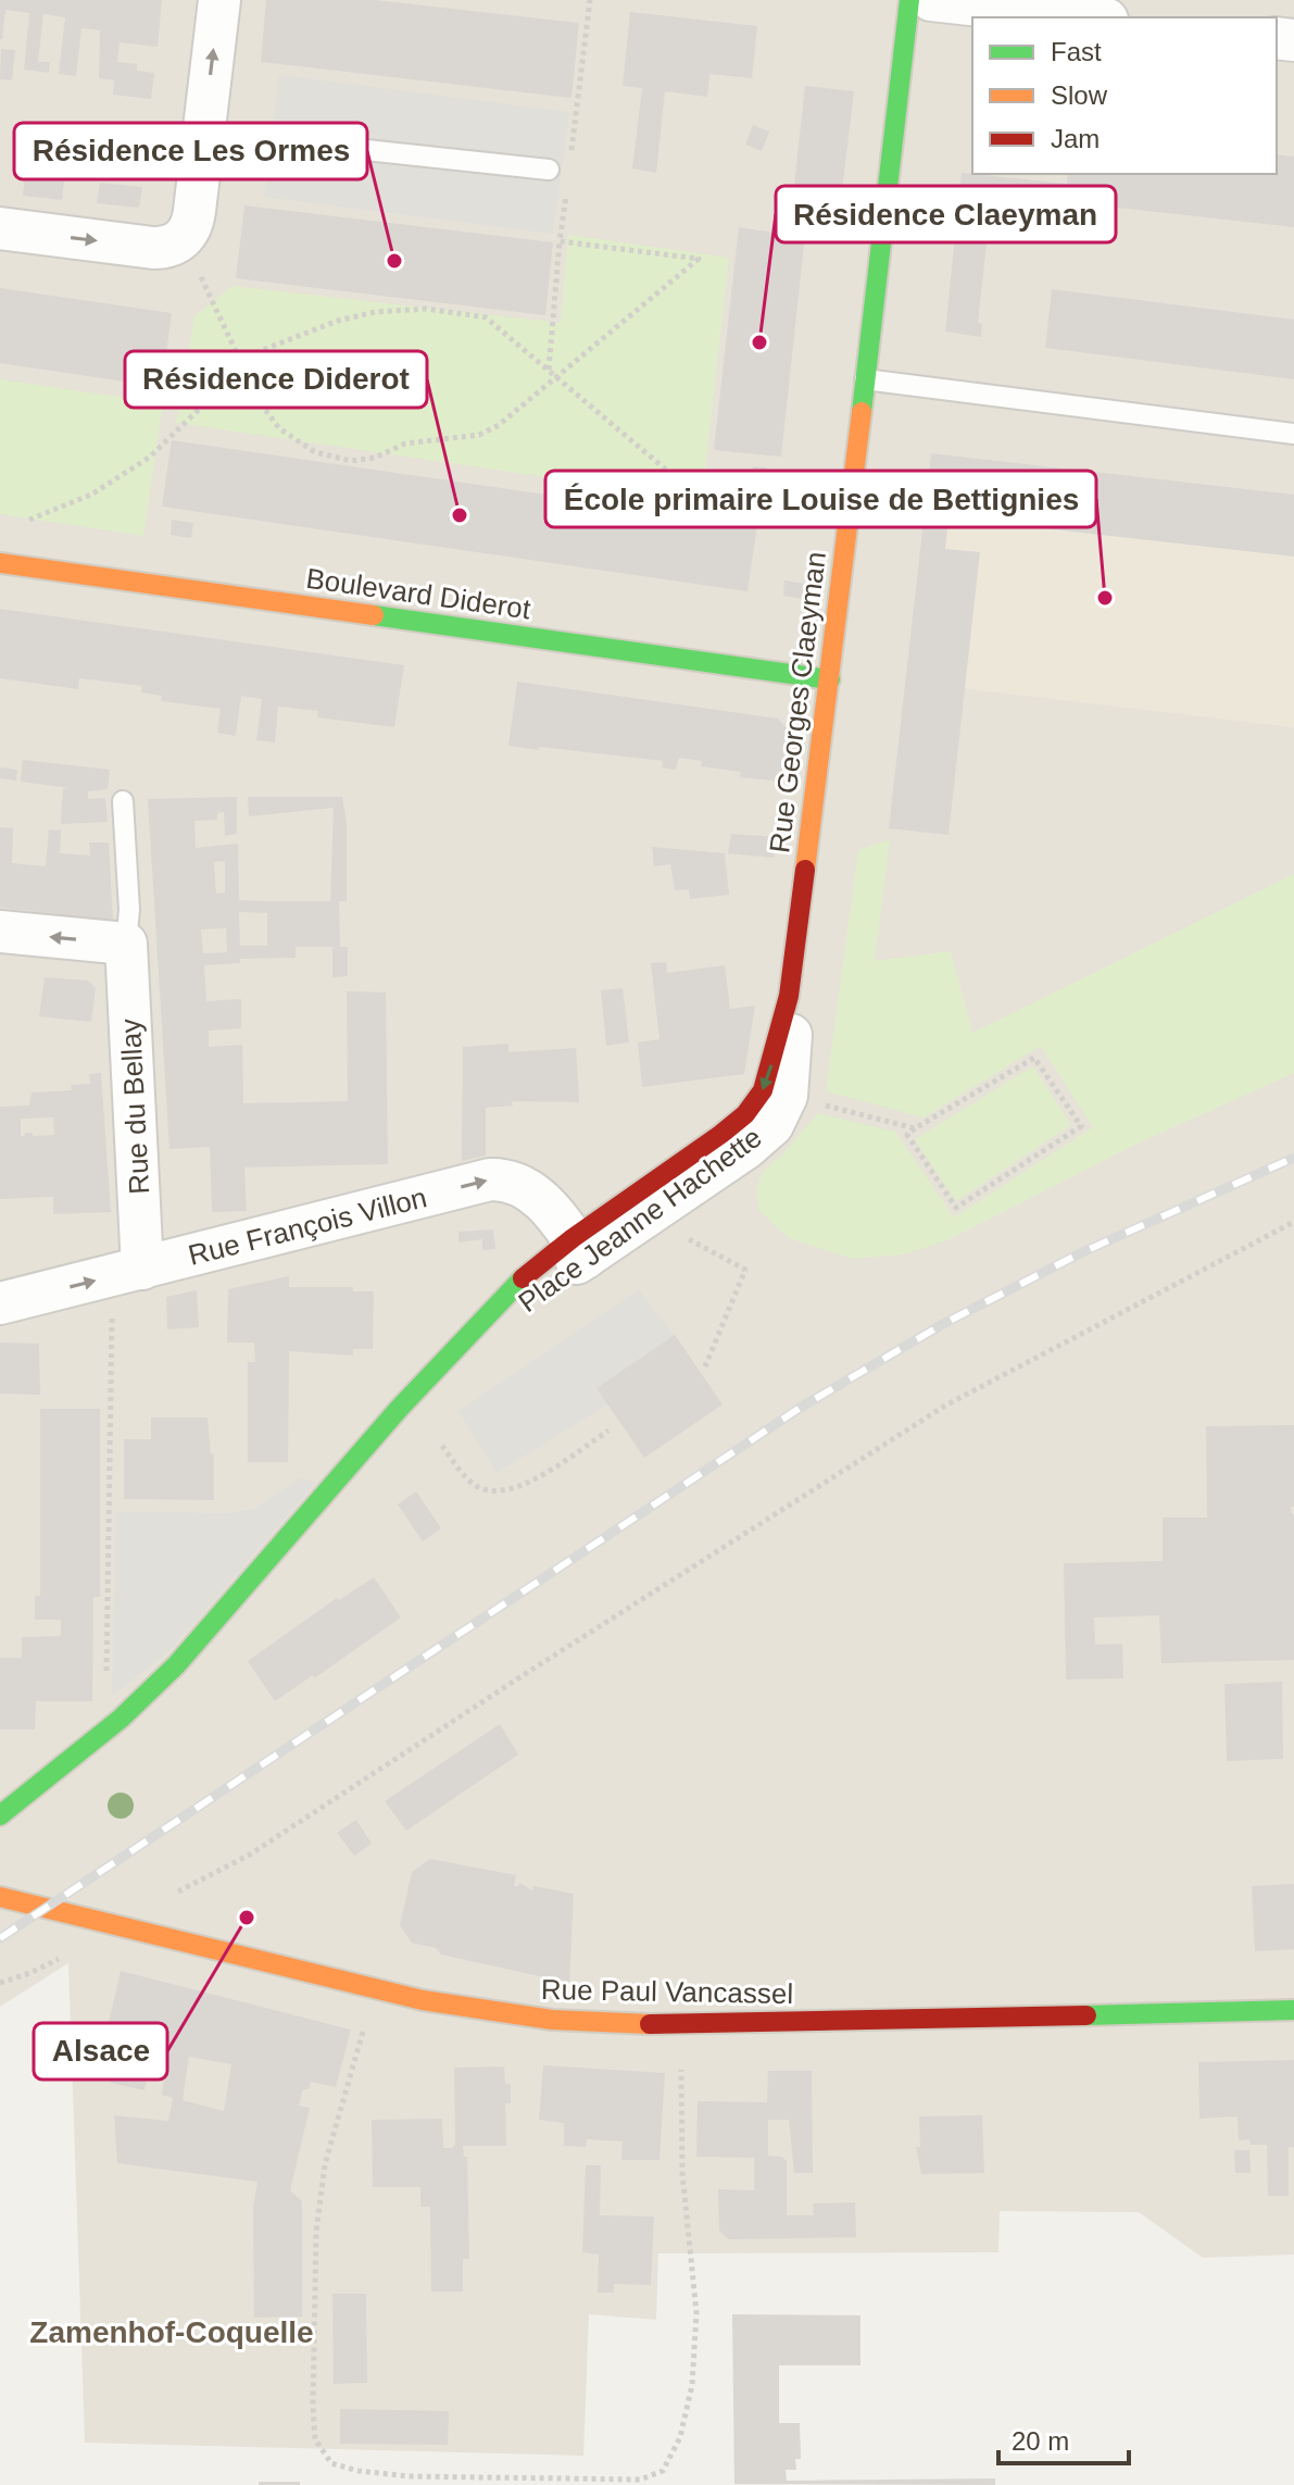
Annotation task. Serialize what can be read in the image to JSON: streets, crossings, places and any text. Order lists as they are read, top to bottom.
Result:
{
  "streets": {
    "street": [
      "Boulevard Diderot",
      "Rue Georges Claeyman",
      "Rue du Bellay",
      "Place Jeanne Hachette",
      "Rue François Villon",
      "Rue Paul Vancassel"
    ]
  },
  "crossings": [
    ["Boulevard Diderot", "Rue Georges Claeyman"],
    ["Rue Georges Claeyman", "Place Jeanne Hachette"],
    ["Rue du Bellay", "Rue François Villon"],
    ["Place Jeanne Hachette", "Rue François Villon"]
  ],
  "one_way": ["Rue François Villon"],
  "districts": ["Zamenhof-Coquelle"],
  "places": [
    "Résidence Les Ormes",
    "Résidence Claeyman",
    "Résidence Diderot",
    "École primaire Louise de Bettignies",
    "Alsace"
  ],
  "legend": ["Fast", "Slow", "Jam"],
  "scale_bar": "20 m"
}
